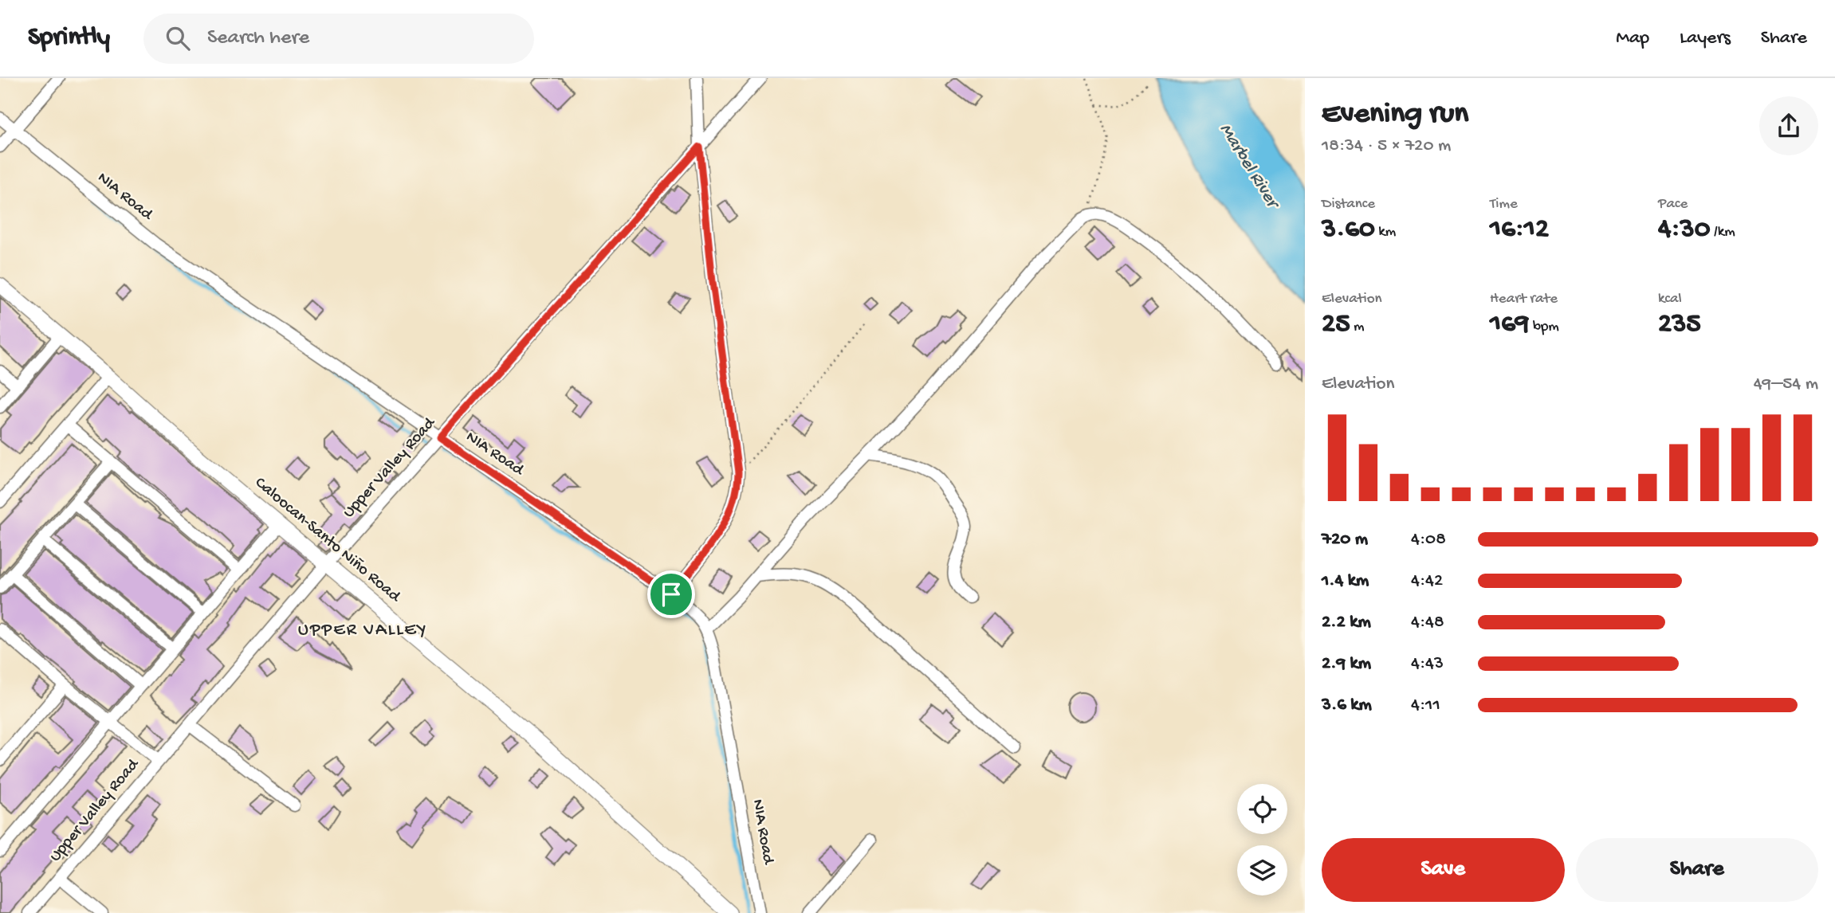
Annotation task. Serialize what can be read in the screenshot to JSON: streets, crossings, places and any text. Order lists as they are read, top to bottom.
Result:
{
  "streets": {
    "street": ["NIA Road", "Upper Valley Road", "Caloocan-Santo Niño Road"]
  },
  "crossings": [
    ["NIA Road", "Upper Valley Road"],
    ["Upper Valley Road", "Caloocan-Santo Niño Road"]
  ],
  "districts": ["UPPER VALLEY"],
  "water": ["Marbel River"],
  "page": {
    "header": "Sprintly",
    "search": "Search here",
    "nav": ["Map", "Layers", "Share"],
    "heading": ["Evening run", "18:34 · 5 × 720 m"],
    "stats": [
      ["Distance", "3.60 km"],
      ["Time", "16:12"],
      ["Pace", "4:30 /km"],
      ["Elevation", "25 m"],
      ["Heart rate", "169 bpm"],
      ["kcal", "235"]
    ],
    "chart": ["Elevation", "49–54 m"],
    "list": [
      {
        "name": "720 m",
        "note": "4:08"
      },
      {
        "name": "1.4 km",
        "note": "4:42"
      },
      {
        "name": "2.2 km",
        "note": "4:48"
      },
      {
        "name": "2.9 km",
        "note": "4:43"
      },
      {
        "name": "3.6 km",
        "note": "4:11"
      }
    ],
    "buttons": ["Save", "Share"]
  }
}
